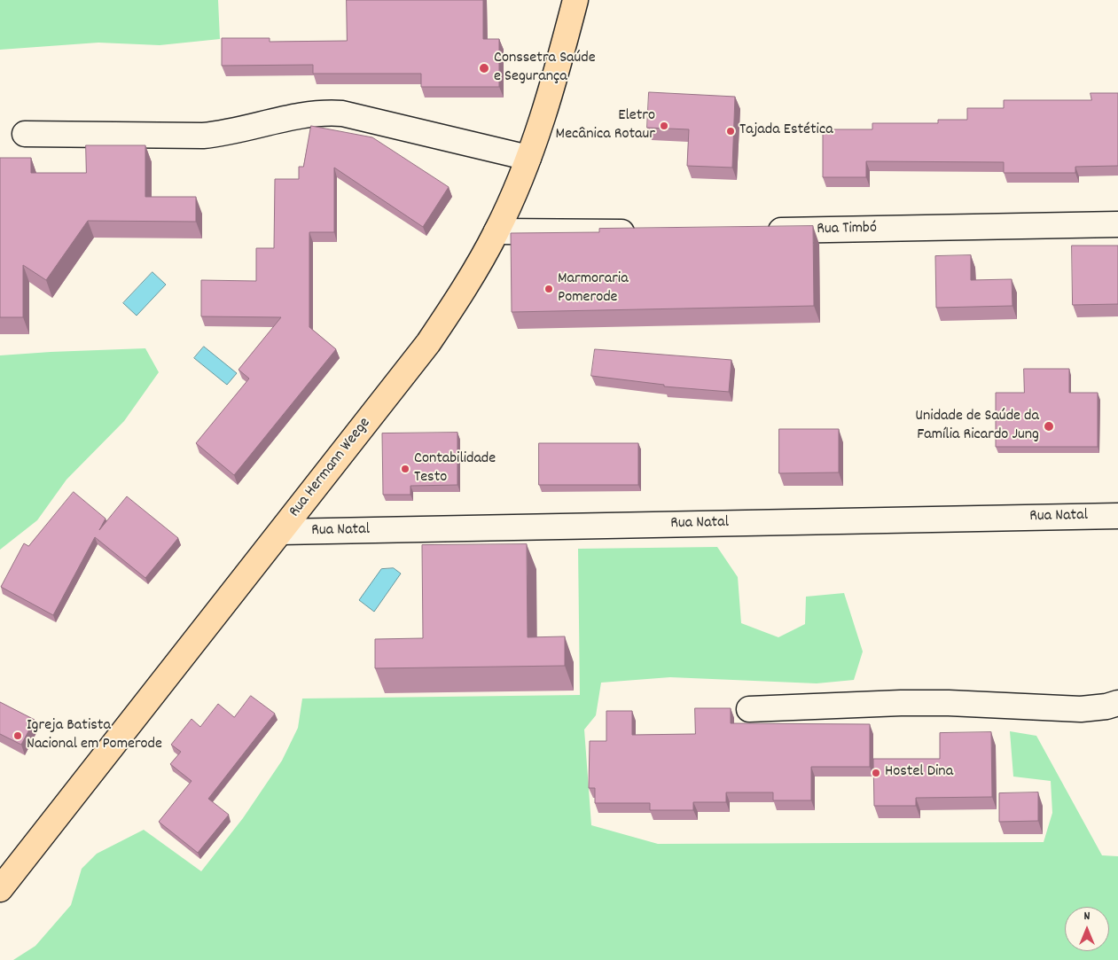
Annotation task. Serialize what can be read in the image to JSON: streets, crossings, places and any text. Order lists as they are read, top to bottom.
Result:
{
  "streets": {
    "main road": ["Rua Hermann Weege"],
    "street": ["Rua Timbó", "Rua Natal"]
  },
  "crossings": [
    ["Rua Hermann Weege", "Rua Natal"]
  ],
  "places": [
    "Conssetra Saúde e Segurança",
    "Eletro Mecânica Rotaur",
    "Tajada Estética",
    "Marmoraria Pomerode",
    "Unidade de Saúde da Família Ricardo Jung",
    "Contabilidade Testo",
    "Igreja Batista Nacional em Pomerode",
    "Hostel Dina"
  ],
  "north": "top"
}
